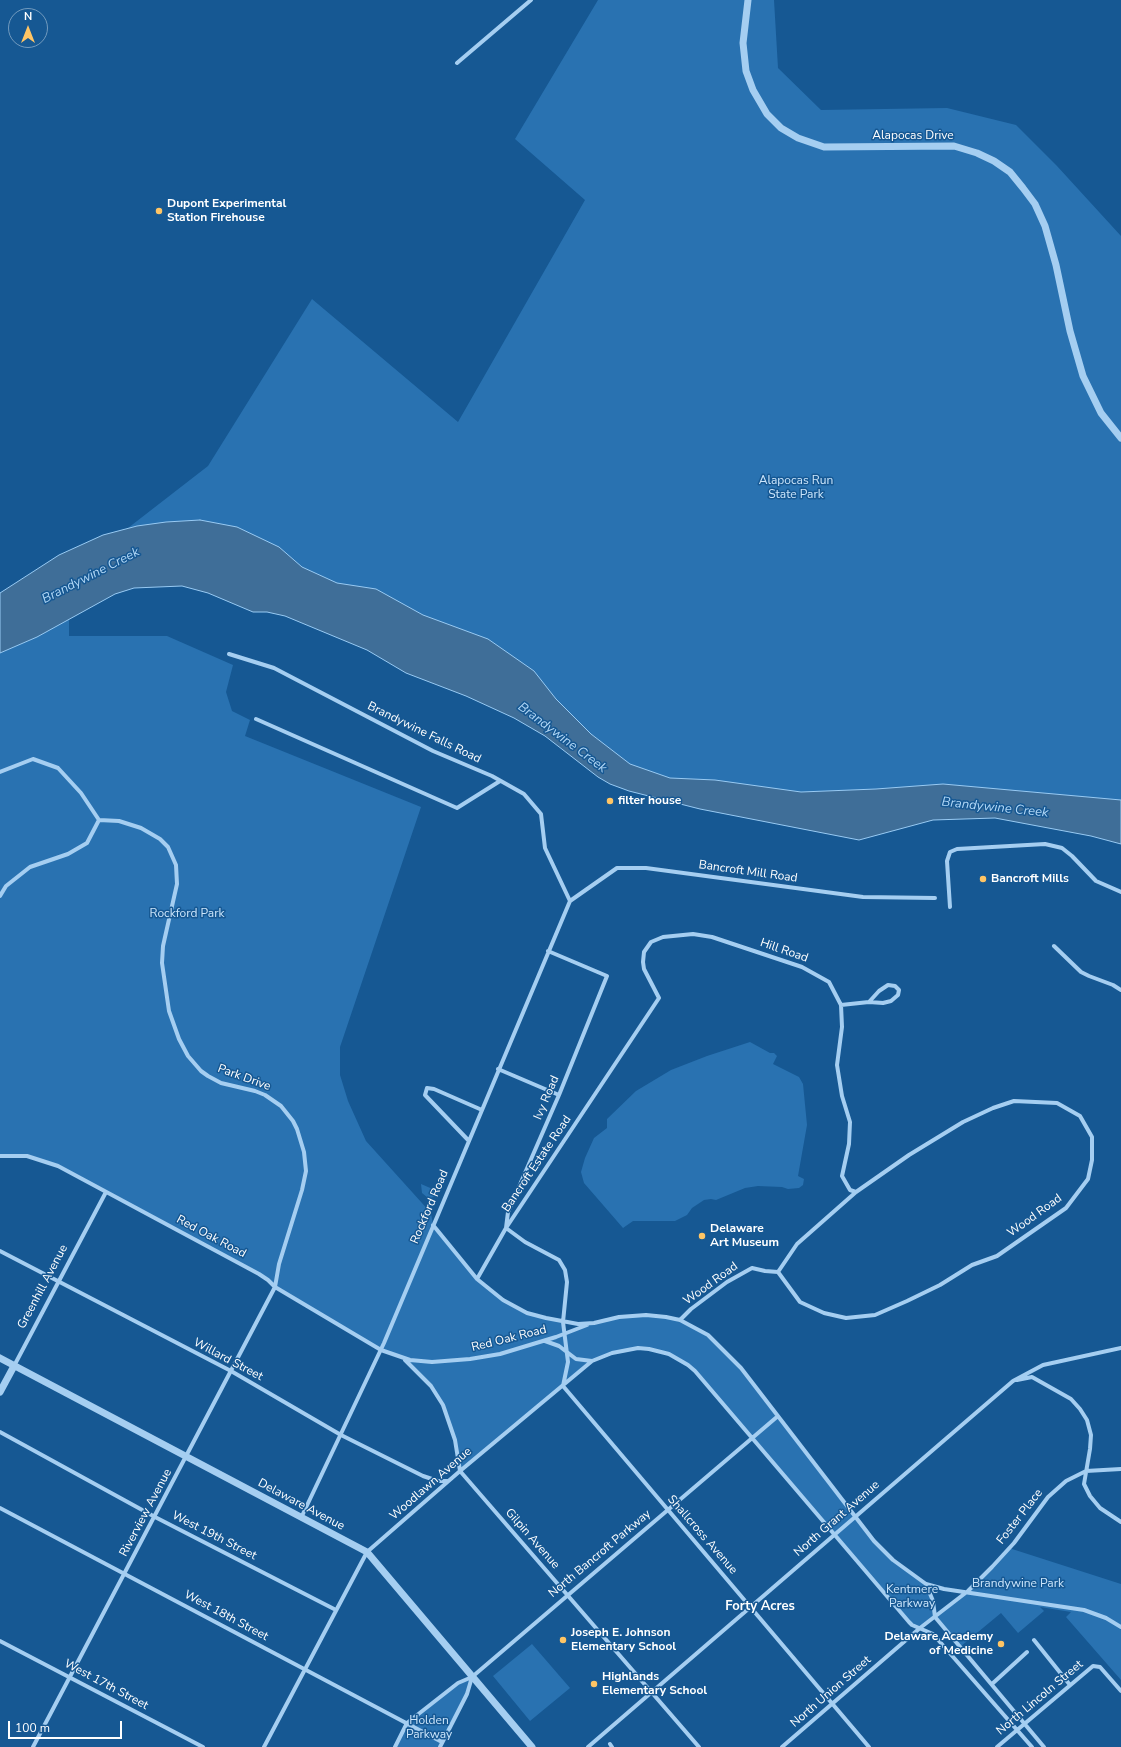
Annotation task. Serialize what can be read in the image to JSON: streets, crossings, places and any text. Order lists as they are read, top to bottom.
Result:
{
  "streets": {
    "street": [
      "Alapocas Drive",
      "Brandywine Falls Road",
      "Bancroft Mill Road",
      "Hill Road",
      "Park Drive",
      "Ivy Road",
      "Bancroft Estate Road",
      "Rockford Road",
      "Wood Road",
      "Red Oak Road",
      "Greenhill Avenue",
      "Willard Street",
      "Woodlawn Avenue",
      "Delaware Avenue",
      "Riverview Avenue",
      "Foster Place",
      "North Grant Avenue",
      "Shallcross Avenue",
      "West 19th Street",
      "Gilpin Avenue",
      "North Bancroft Parkway",
      "West 18th Street",
      "West 17th Street",
      "North Union Street",
      "North Lincoln Street"
    ]
  },
  "crossings": [
    ["Brandywine Falls Road", "Bancroft Mill Road"],
    ["Brandywine Falls Road", "Rockford Road"],
    ["Bancroft Mill Road", "Rockford Road"],
    ["Hill Road", "Bancroft Estate Road"],
    ["Hill Road", "Wood Road"],
    ["Park Drive", "Red Oak Road"],
    ["Park Drive", "Riverview Avenue"],
    ["Ivy Road", "Bancroft Estate Road"],
    ["Ivy Road", "Rockford Road"],
    ["Rockford Road", "Red Oak Road"],
    ["Rockford Road", "Willard Street"],
    ["Rockford Road", "Delaware Avenue"],
    ["Red Oak Road", "Greenhill Avenue"],
    ["Red Oak Road", "Woodlawn Avenue"],
    ["Red Oak Road", "Riverview Avenue"],
    ["Red Oak Road", "Gilpin Avenue"],
    ["Greenhill Avenue", "Willard Street"],
    ["Greenhill Avenue", "Delaware Avenue"],
    ["Willard Street", "Woodlawn Avenue"],
    ["Willard Street", "Riverview Avenue"],
    ["Woodlawn Avenue", "Delaware Avenue"],
    ["Woodlawn Avenue", "Shallcross Avenue"],
    ["Woodlawn Avenue", "West 19th Street"],
    ["Woodlawn Avenue", "Gilpin Avenue"],
    ["Woodlawn Avenue", "North Bancroft Parkway"],
    ["Woodlawn Avenue", "West 18th Street"],
    ["Delaware Avenue", "Riverview Avenue"],
    ["Delaware Avenue", "North Bancroft Parkway"],
    ["Riverview Avenue", "West 19th Street"],
    ["Riverview Avenue", "West 18th Street"],
    ["Riverview Avenue", "West 17th Street"],
    ["Foster Place", "North Union Street"],
    ["North Grant Avenue", "Shallcross Avenue"],
    ["North Grant Avenue", "Gilpin Avenue"],
    ["Shallcross Avenue", "North Bancroft Parkway"],
    ["Shallcross Avenue", "North Union Street"],
    ["Gilpin Avenue", "North Bancroft Parkway"],
    ["North Bancroft Parkway", "West 18th Street"]
  ],
  "districts": ["Forty Acres"],
  "water": ["Brandywine Creek"],
  "parks": [
    "Alapocas Run State Park",
    "Rockford Park",
    "Brandywine Park",
    "Kentmere Parkway",
    "Holden Parkway"
  ],
  "places": [
    "Dupont Experimental Station Firehouse",
    "filter house",
    "Bancroft Mills",
    "Delaware Art Museum",
    "Joseph E. Johnson Elementary School",
    "Delaware Academy of Medicine",
    "Highlands Elementary School"
  ],
  "scale_bar": "100 m",
  "north": "top"
}
